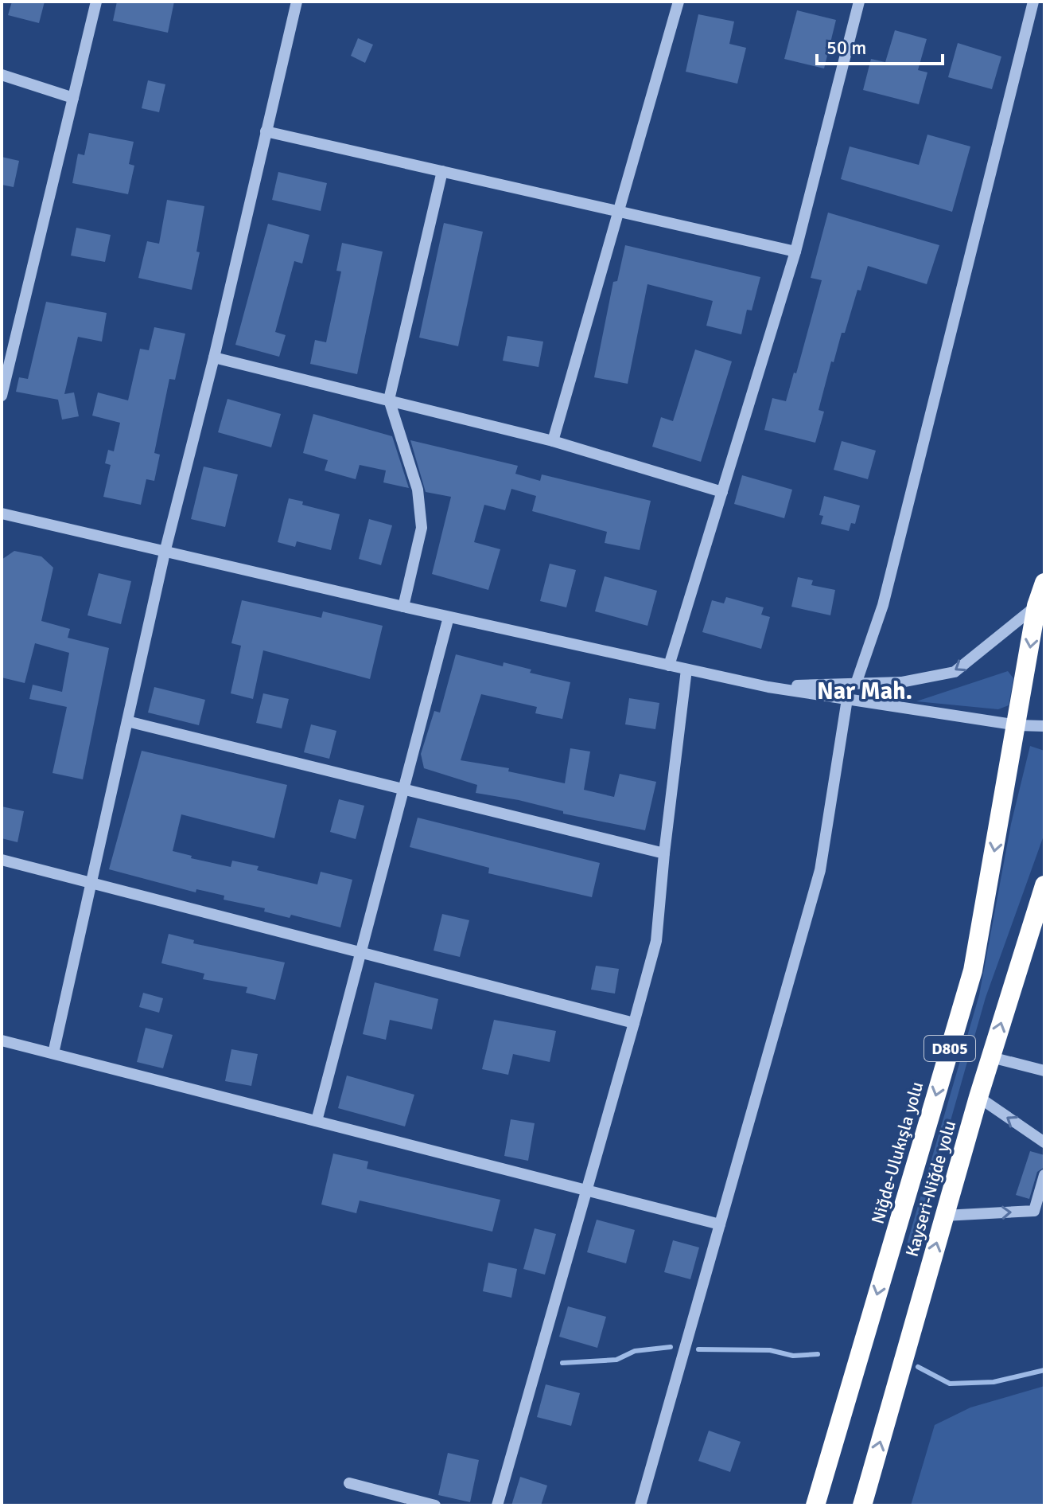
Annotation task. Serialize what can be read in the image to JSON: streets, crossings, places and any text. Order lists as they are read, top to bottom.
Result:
{
  "streets": {
    "highway": ["D805", "Niğde-Ulukışla yolu", "Kayseri-Niğde yolu"]
  },
  "one_way": ["Niğde-Ulukışla yolu", "Kayseri-Niğde yolu"],
  "districts": ["Nar Mah."],
  "scale_bar": "50 m"
}
